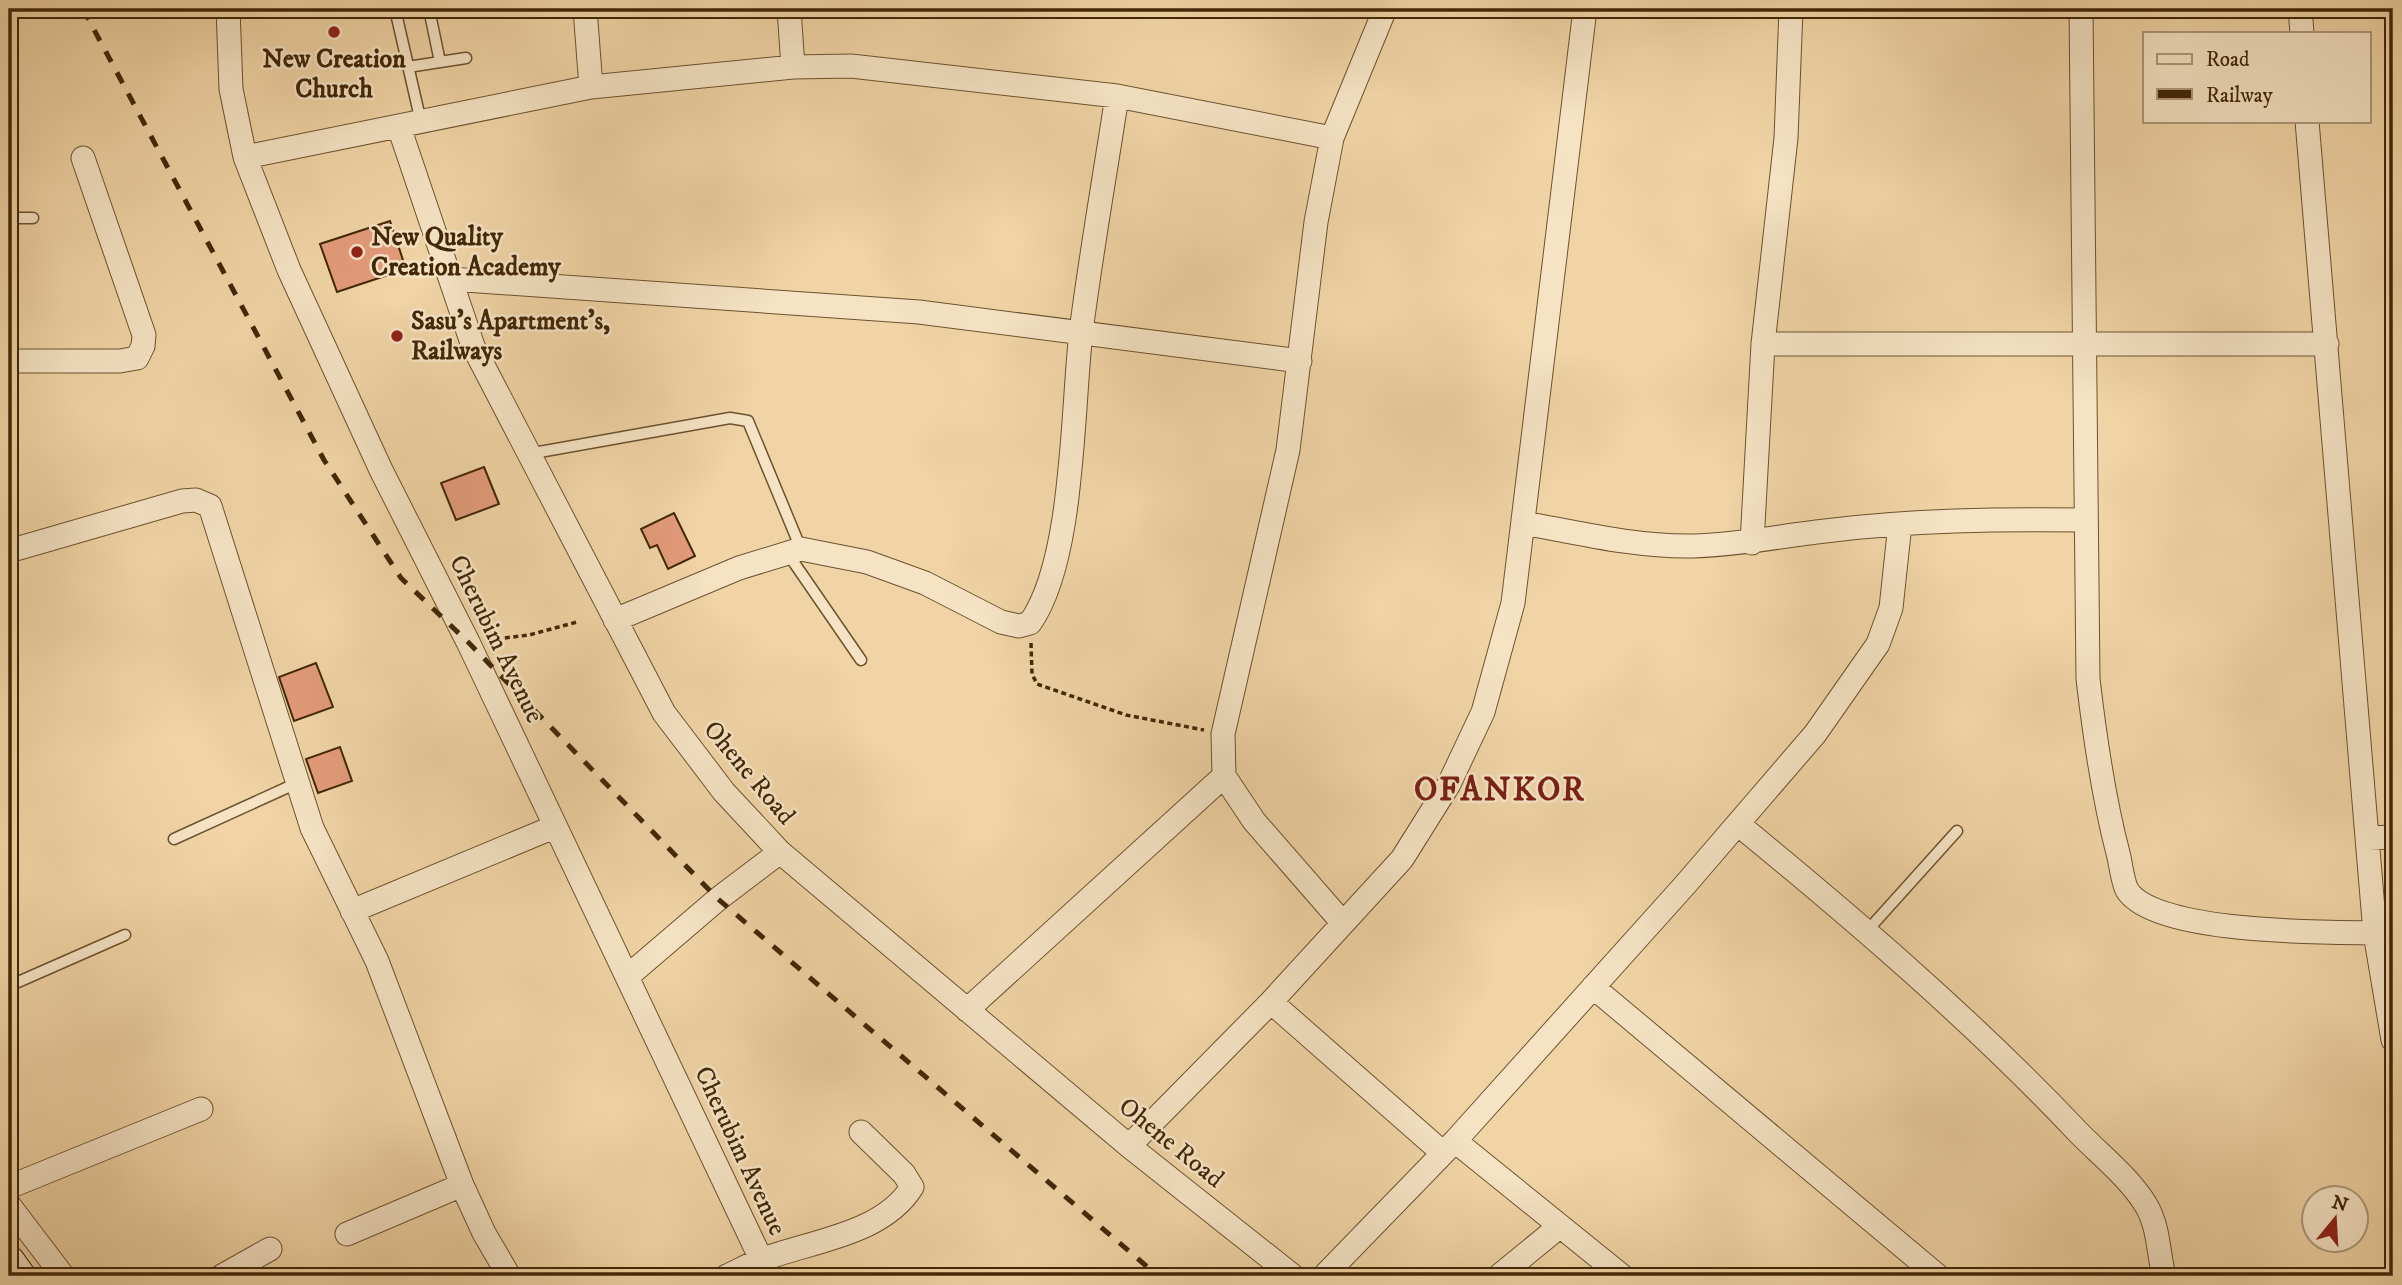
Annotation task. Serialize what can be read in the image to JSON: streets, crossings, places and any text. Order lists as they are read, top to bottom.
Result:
{
  "streets": {
    "street": ["Cherubim Avenue", "Ohene Road"]
  },
  "districts": ["OFANKOR"],
  "places": ["New Creation Church", "New Quality Creation Academy", "Sasu's Apartment's, Railways"],
  "legend": ["Road", "Railway"],
  "north": "top"
}
